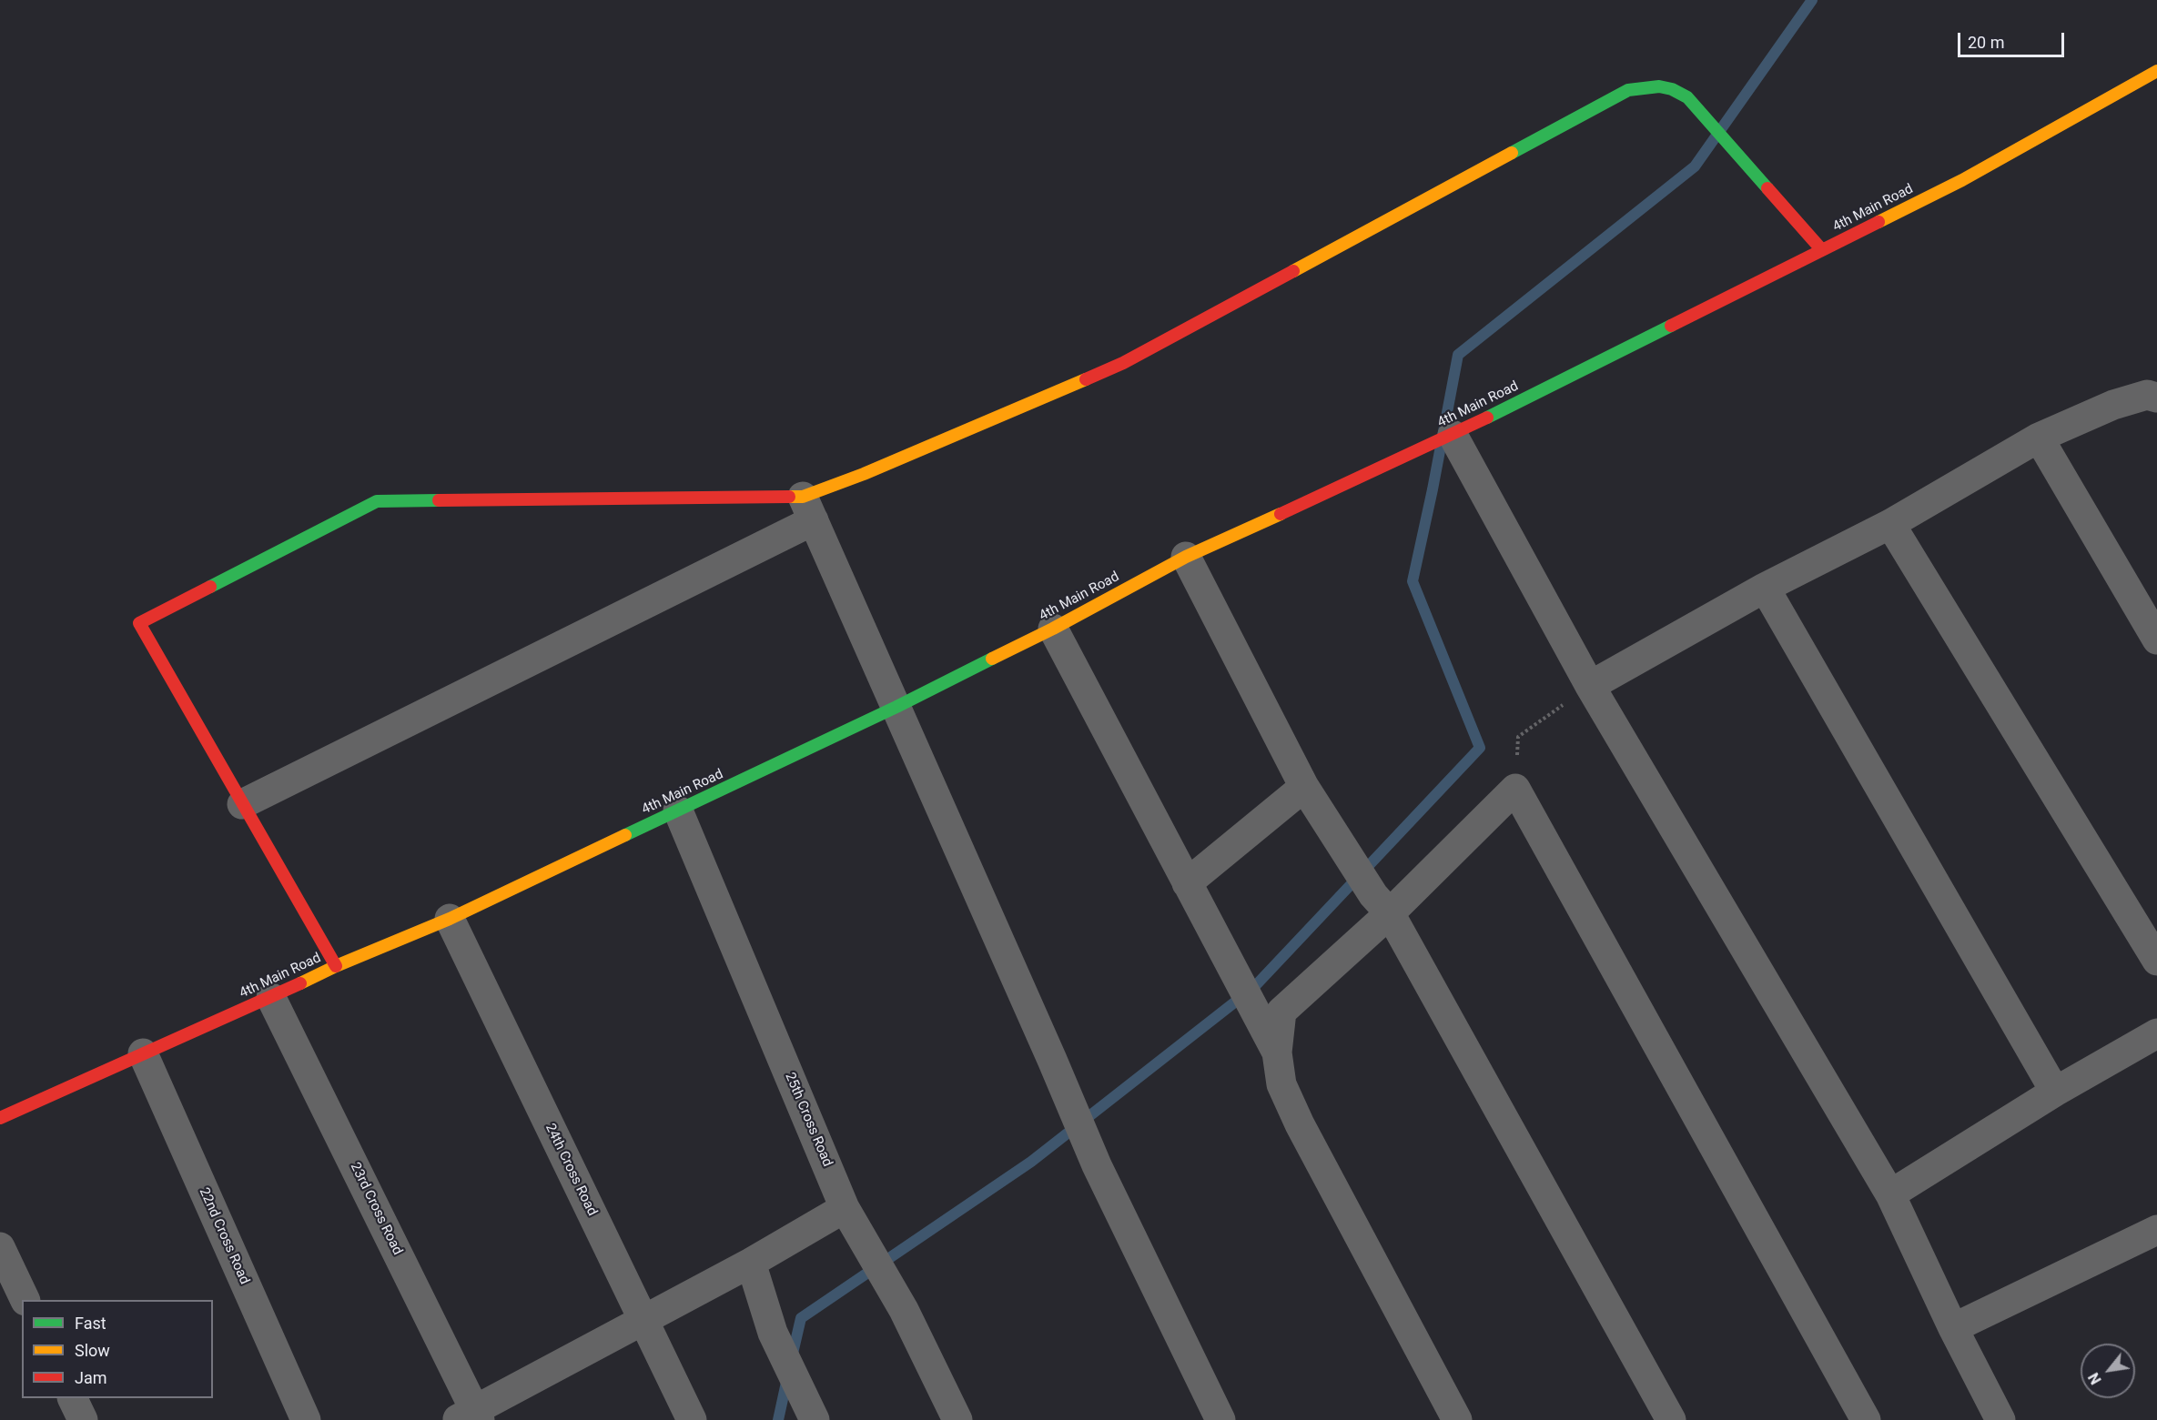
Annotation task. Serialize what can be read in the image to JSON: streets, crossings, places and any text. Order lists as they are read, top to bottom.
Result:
{
  "streets": {
    "street": [
      "4th Main Road",
      "25th Cross Road",
      "24th Cross Road",
      "23rd Cross Road",
      "22nd Cross Road"
    ]
  },
  "crossings": [
    ["4th Main Road", "25th Cross Road"],
    ["4th Main Road", "24th Cross Road"],
    ["4th Main Road", "23rd Cross Road"],
    ["4th Main Road", "22nd Cross Road"]
  ],
  "legend": ["Fast", "Slow", "Jam"],
  "scale_bar": "20 m",
  "north": "bottom left"
}
